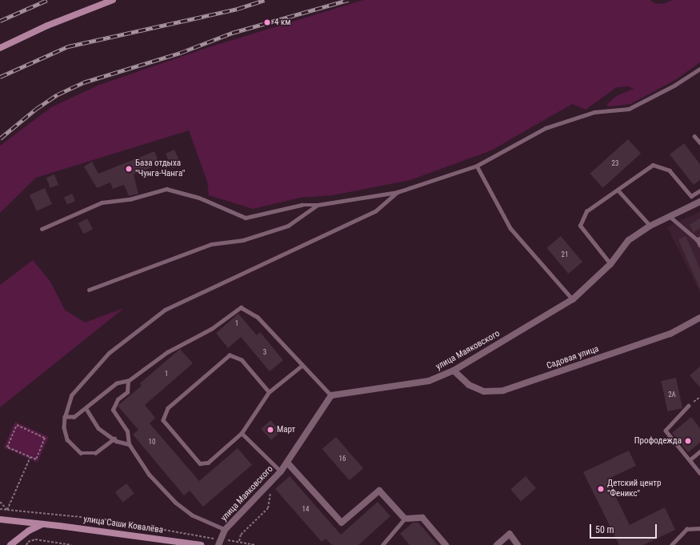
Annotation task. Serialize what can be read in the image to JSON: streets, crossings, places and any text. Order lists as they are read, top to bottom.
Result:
{
  "streets": {
    "street": ["улица Маяковского", "Садовая улица", "улица Саши Ковалёва"]
  },
  "crossings": [
    ["улица Маяковского", "Садовая улица"]
  ],
  "places": [
    "4 км",
    "База отдыха \"Чунга-Чанга\"",
    "Март",
    "Профодежда",
    "Детский центр \"Феникс\""
  ],
  "house_numbers": [
    "23",
    "21",
    "1",
    "3",
    "1",
    "2А",
    "10",
    "16",
    "14"
  ],
  "scale_bar": "50 m"
}
